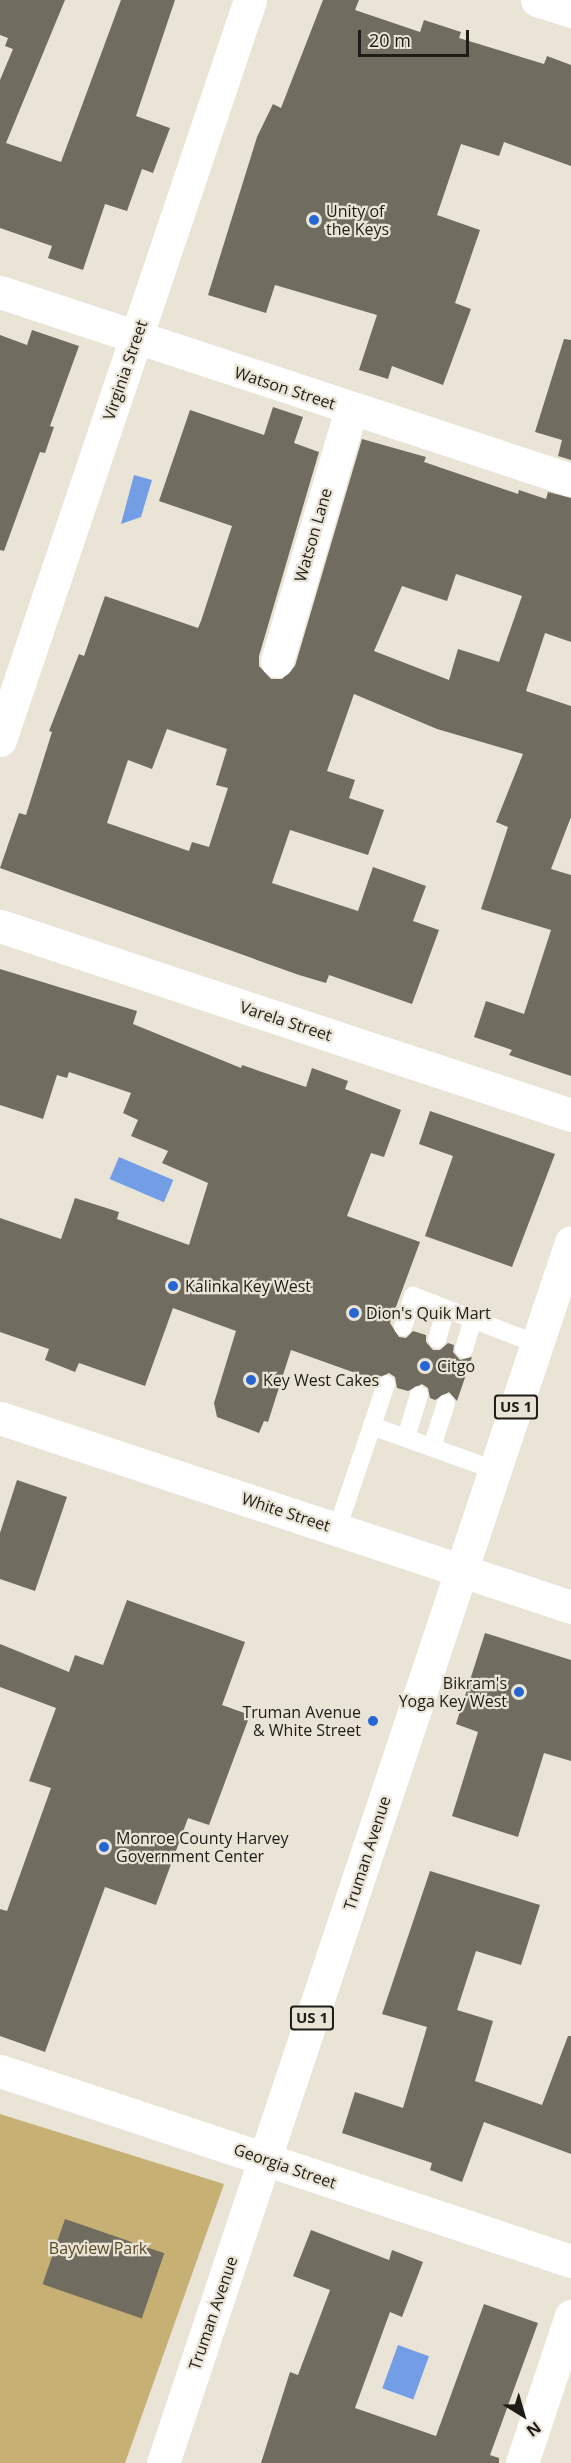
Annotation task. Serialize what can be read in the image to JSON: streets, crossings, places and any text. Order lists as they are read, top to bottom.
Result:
{
  "streets": {
    "street": [
      "Virginia Street",
      "Watson Street",
      "Watson Lane",
      "Varela Street",
      "US 1",
      "White Street",
      "Truman Avenue",
      "Georgia Street"
    ]
  },
  "crossings": [
    ["Virginia Street", "Watson Street"],
    ["Watson Street", "Watson Lane"],
    ["White Street", "Truman Avenue"],
    ["Truman Avenue", "Georgia Street"]
  ],
  "parks": ["Bayview Park"],
  "places": [
    "Unity of the Keys",
    "Kalinka Key West",
    "Dion's Quik Mart",
    "Citgo",
    "Key West Cakes",
    "Bikram's Yoga Key West",
    "Truman Avenue & White Street",
    "Monroe County Harvey Government Center"
  ],
  "scale_bar": "20 m",
  "north": "bottom right"
}
